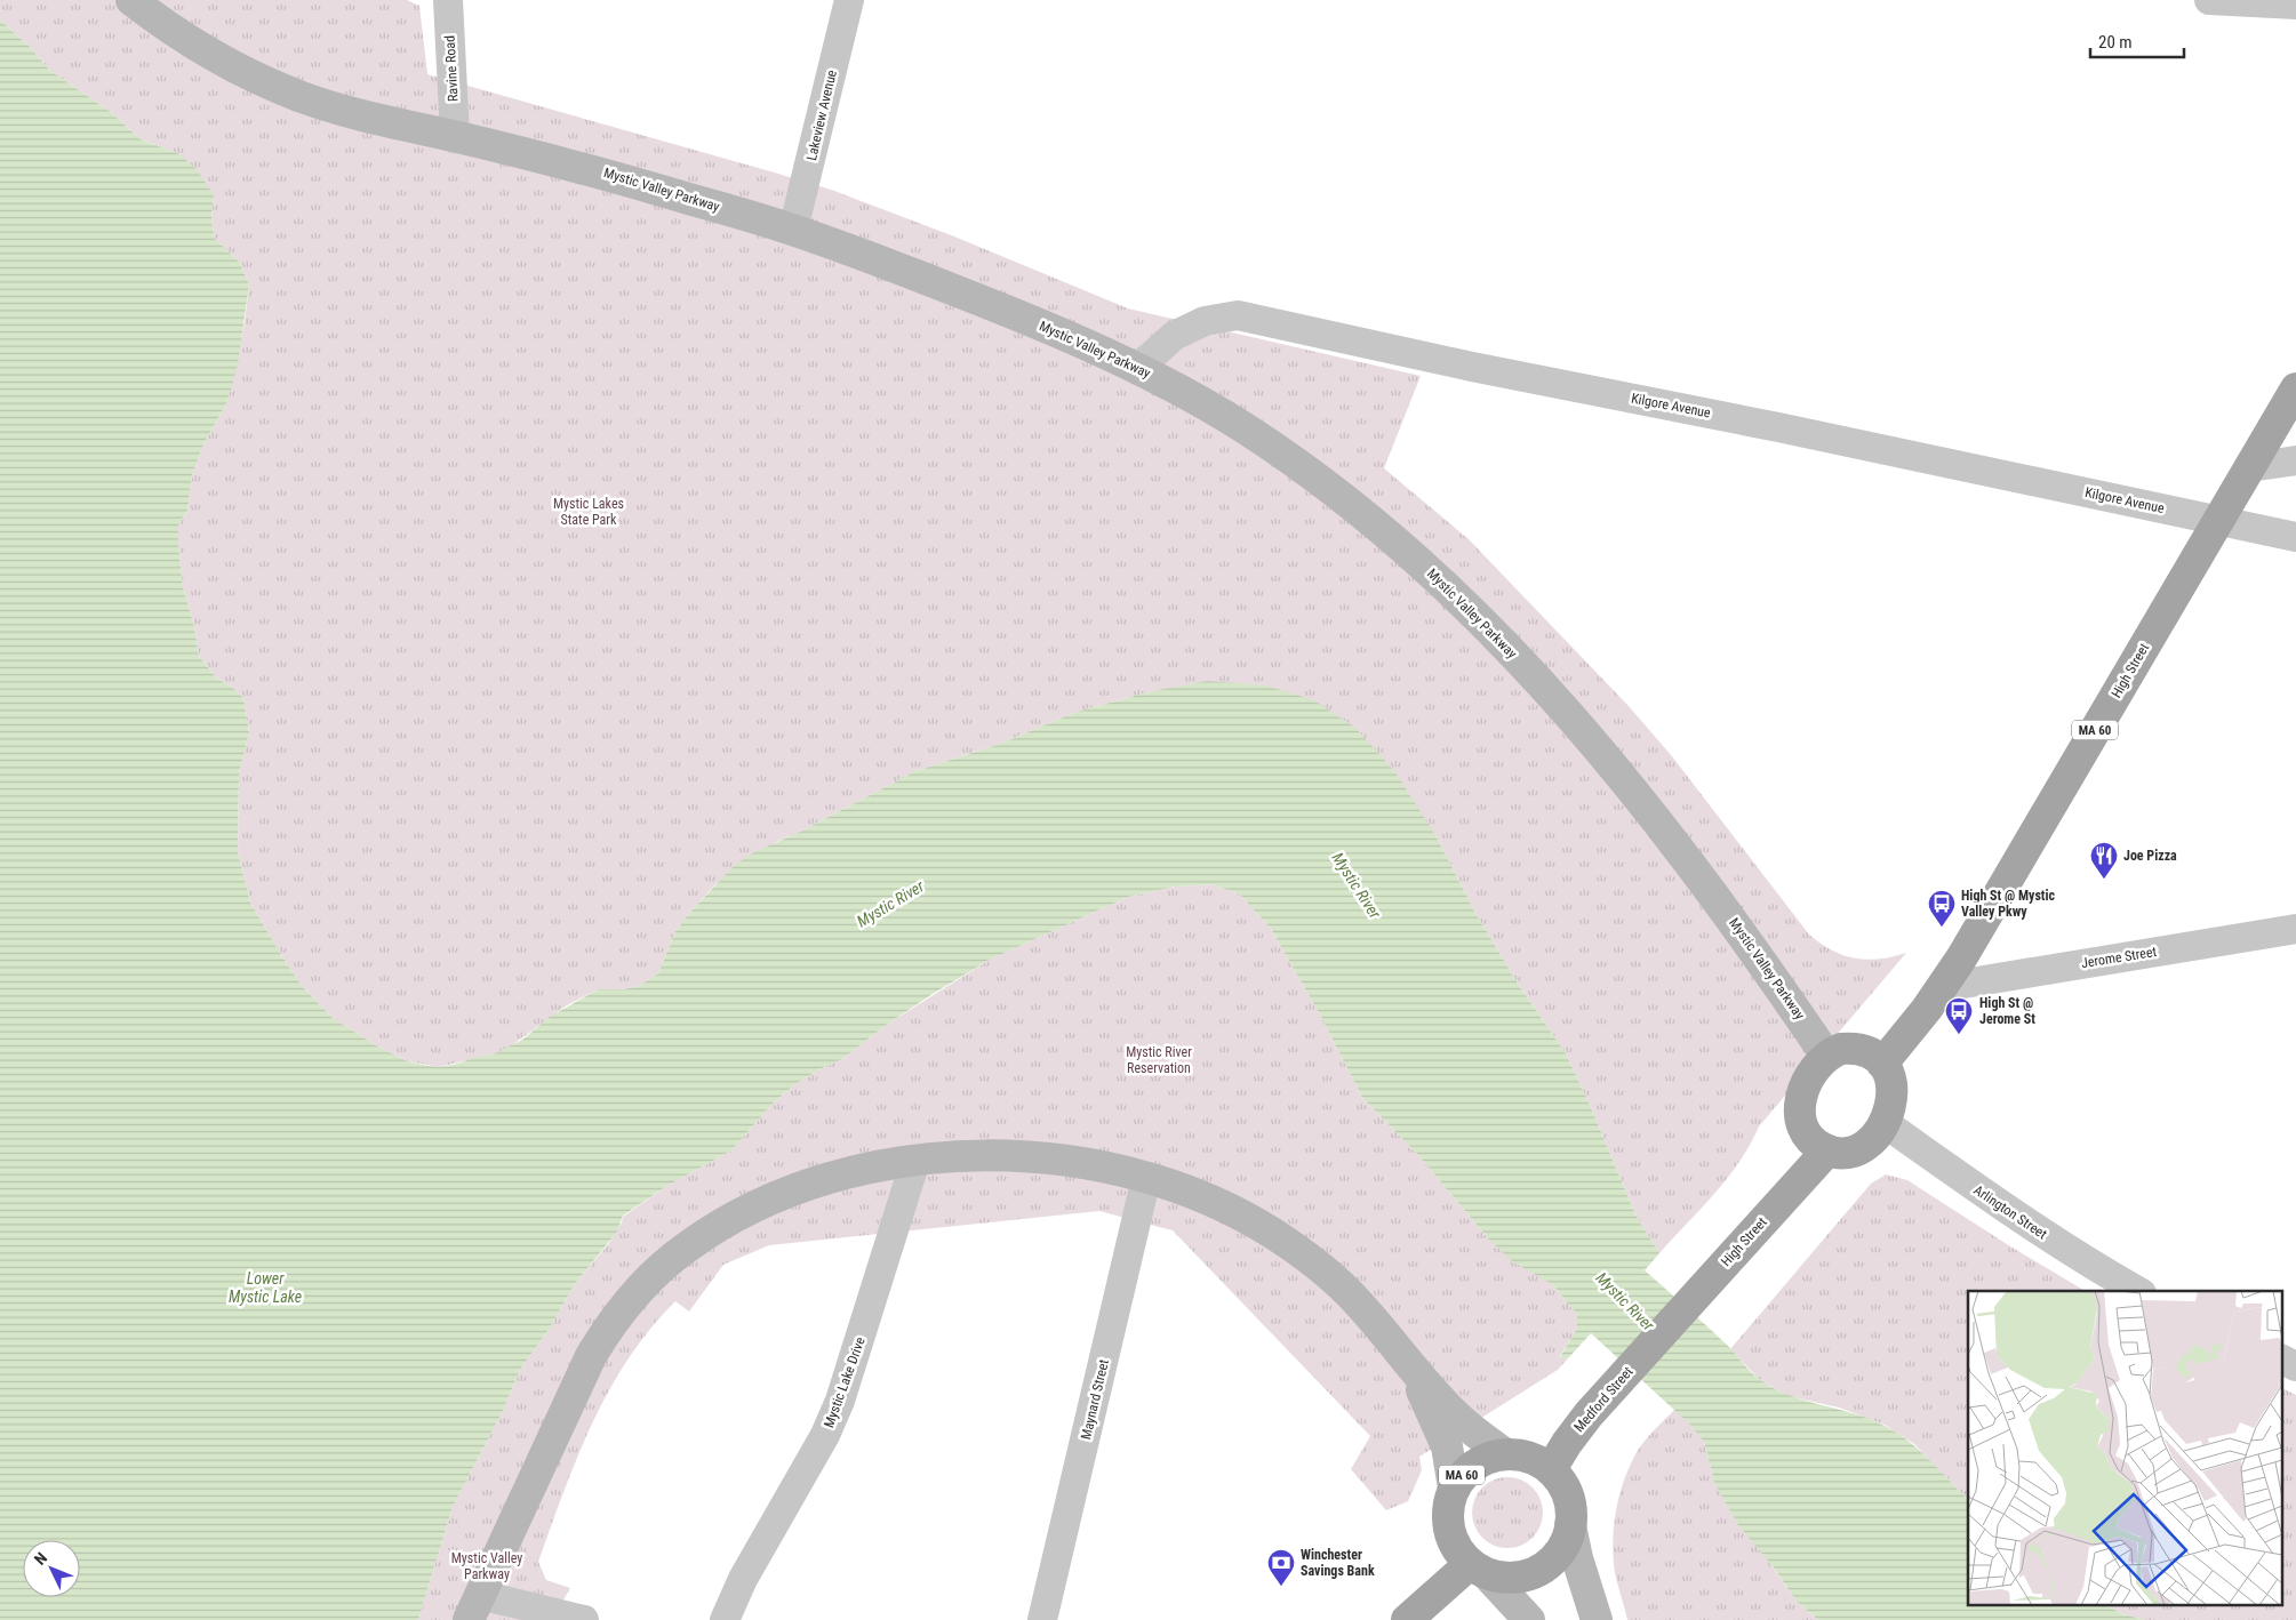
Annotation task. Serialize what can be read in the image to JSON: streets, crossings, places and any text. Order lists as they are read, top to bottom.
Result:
{
  "streets": {
    "main road": [
      "Mystic Valley Parkway",
      "High Street",
      "MA 60",
      "Medford Street"
    ],
    "street": [
      "Ravine Road",
      "Lakeview Avenue",
      "Kilgore Avenue",
      "Jerome Street",
      "Arlington Street",
      "Mystic Lake Drive",
      "Maynard Street"
    ]
  },
  "crossings": [
    ["Ravine Road", "Mystic Valley Parkway"],
    ["Lakeview Avenue", "Mystic Valley Parkway"],
    ["Mystic Valley Parkway", "Kilgore Avenue"],
    ["Mystic Valley Parkway", "High Street"],
    ["Mystic Valley Parkway", "Arlington Street"],
    ["Kilgore Avenue", "High Street"],
    ["High Street", "Jerome Street"],
    ["High Street", "Arlington Street"],
    ["High Street", "Medford Street"],
    ["MA 60", "Medford Street"]
  ],
  "water": ["Mystic River", "Lower Mystic Lake"],
  "parks": ["Mystic Lakes State Park", "Mystic River Reservation", "Mystic Valley Parkway"],
  "places": {
    "restaurant": ["Joe Pizza"],
    "bus stop": ["High St @ Mystic Valley Pkwy", "High St @ Jerome St"],
    "bank": ["Winchester Savings Bank"]
  },
  "scale_bar": "20 m",
  "north": "top left"
}
